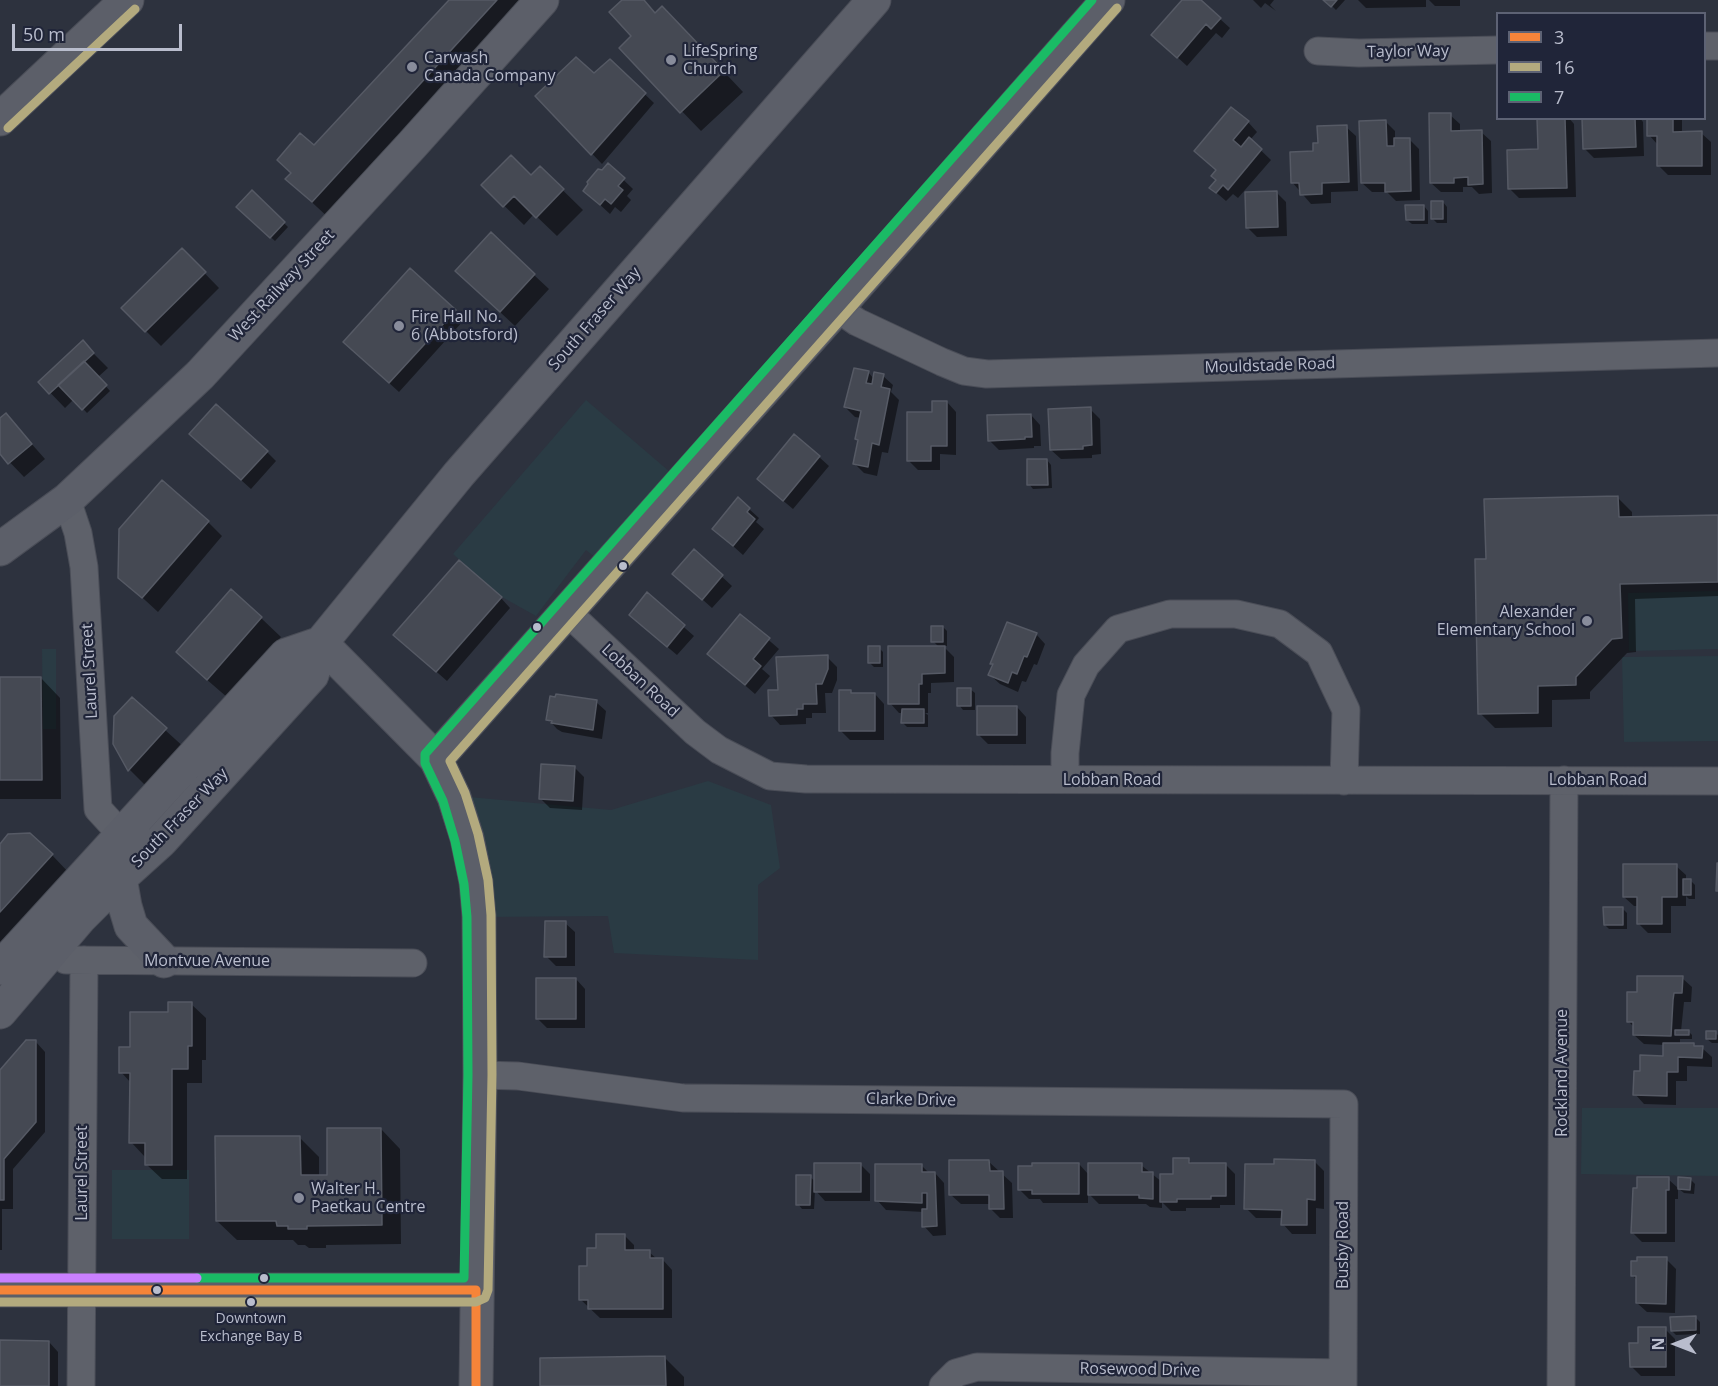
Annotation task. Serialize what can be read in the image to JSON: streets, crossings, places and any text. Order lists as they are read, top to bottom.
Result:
{
  "streets": {
    "street": [
      "Taylor Way",
      "West Railway Street",
      "South Fraser Way",
      "Mouldstade Road",
      "Laurel Street",
      "Lobban Road",
      "Montvue Avenue",
      "Rockland Avenue",
      "Clarke Drive",
      "Busby Road",
      "Rosewood Drive"
    ]
  },
  "crossings": [
    ["West Railway Street", "Laurel Street"],
    ["South Fraser Way", "Laurel Street"],
    ["South Fraser Way", "Montvue Avenue"],
    ["Laurel Street", "Montvue Avenue"],
    ["Lobban Road", "Rockland Avenue"],
    ["Clarke Drive", "Busby Road"],
    ["Busby Road", "Rosewood Drive"]
  ],
  "places": [
    "LifeSpring Church",
    "Carwash Canada Company",
    "Fire Hall No. 6 (Abbotsford)",
    "Alexander Elementary School",
    "Walter H. Paetkau Centre",
    "Downtown Exchange Bay B"
  ],
  "lines": ["transit line 7", "transit line 16", "transit line 3"],
  "legend": ["3", "16", "7"],
  "scale_bar": "50 m",
  "north": "left"
}
